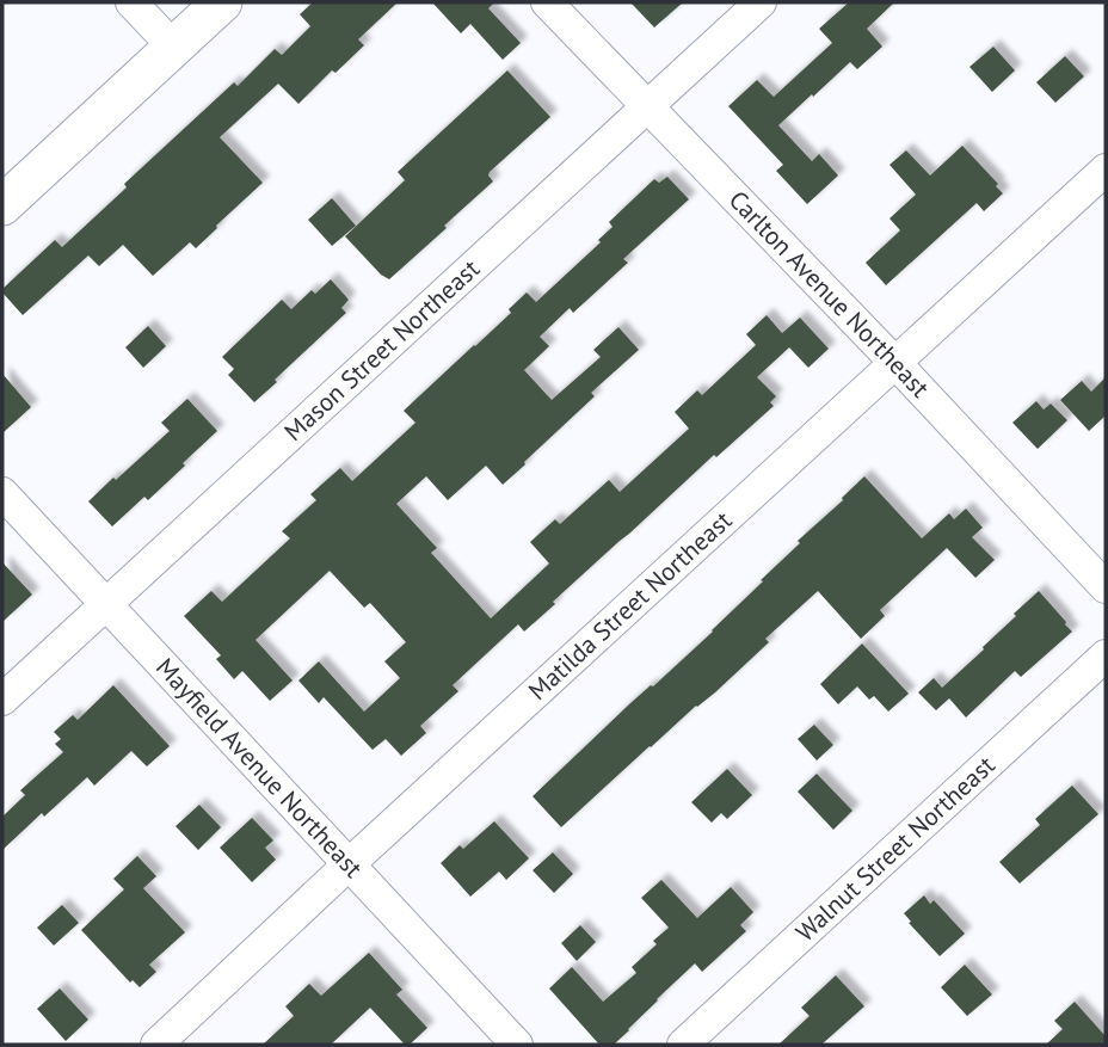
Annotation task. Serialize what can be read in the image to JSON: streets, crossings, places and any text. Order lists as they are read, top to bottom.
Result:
{
  "streets": {
    "street": [
      "Carlton Avenue Northeast",
      "Mason Street Northeast",
      "Matilda Street Northeast",
      "Mayfield Avenue Northeast",
      "Walnut Street Northeast"
    ]
  },
  "crossings": [
    ["Carlton Avenue Northeast", "Mason Street Northeast"],
    ["Carlton Avenue Northeast", "Matilda Street Northeast"],
    ["Mason Street Northeast", "Mayfield Avenue Northeast"],
    ["Matilda Street Northeast", "Mayfield Avenue Northeast"]
  ]
}
